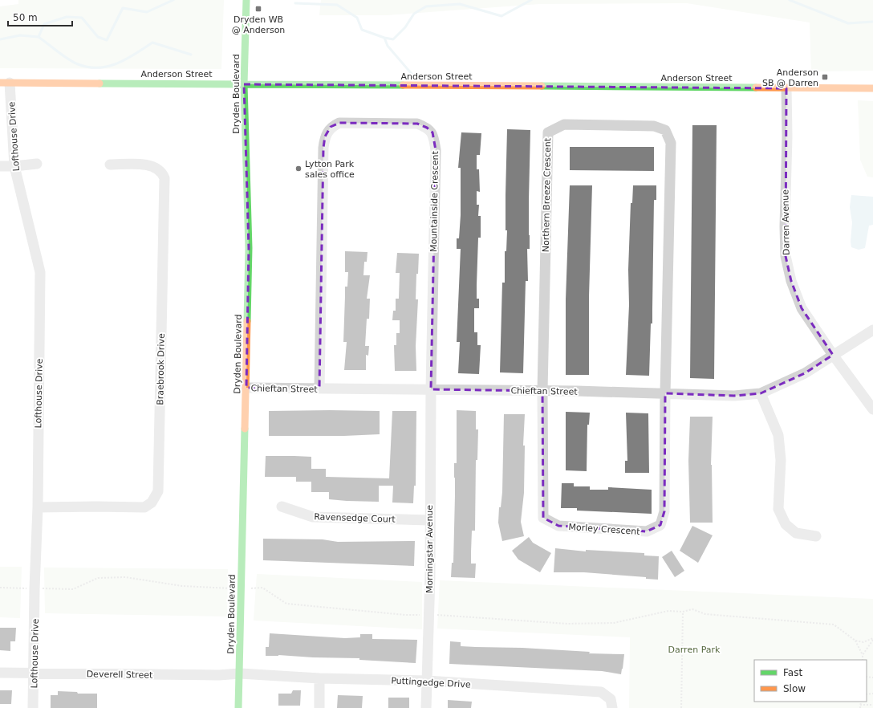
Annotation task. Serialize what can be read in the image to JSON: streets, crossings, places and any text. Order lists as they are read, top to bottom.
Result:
{
  "streets": {
    "street": [
      "Anderson Street",
      "Dryden Boulevard",
      "Lofthouse Drive",
      "Northern Breeze Crescent",
      "Mountainside Crescent",
      "Darren Avenue",
      "Braebrook Drive",
      "Chieftan Street",
      "Ravensedge Court",
      "Morley Crescent",
      "Morningstar Avenue",
      "Deverell Street",
      "Puttingedge Drive"
    ]
  },
  "crossings": [
    ["Anderson Street", "Dryden Boulevard"],
    ["Anderson Street", "Lofthouse Drive"],
    ["Anderson Street", "Darren Avenue"],
    ["Dryden Boulevard", "Chieftan Street"],
    ["Dryden Boulevard", "Deverell Street"],
    ["Dryden Boulevard", "Puttingedge Drive"],
    ["Lofthouse Drive", "Braebrook Drive"],
    ["Lofthouse Drive", "Deverell Street"],
    ["Northern Breeze Crescent", "Chieftan Street"],
    ["Northern Breeze Crescent", "Morley Crescent"],
    ["Mountainside Crescent", "Chieftan Street"],
    ["Mountainside Crescent", "Morningstar Avenue"],
    ["Darren Avenue", "Chieftan Street"],
    ["Chieftan Street", "Morley Crescent"],
    ["Chieftan Street", "Morningstar Avenue"],
    ["Ravensedge Court", "Morningstar Avenue"],
    ["Morningstar Avenue", "Puttingedge Drive"],
    ["Deverell Street", "Puttingedge Drive"]
  ],
  "parks": ["Darren Park"],
  "places": {
    "transit": ["Dryden WB @ Anderson", "Anderson SB @ Darren"],
    "other": ["Lytton Park sales office"]
  },
  "legend": ["Fast", "Slow"],
  "scale_bar": "50 m"
}
